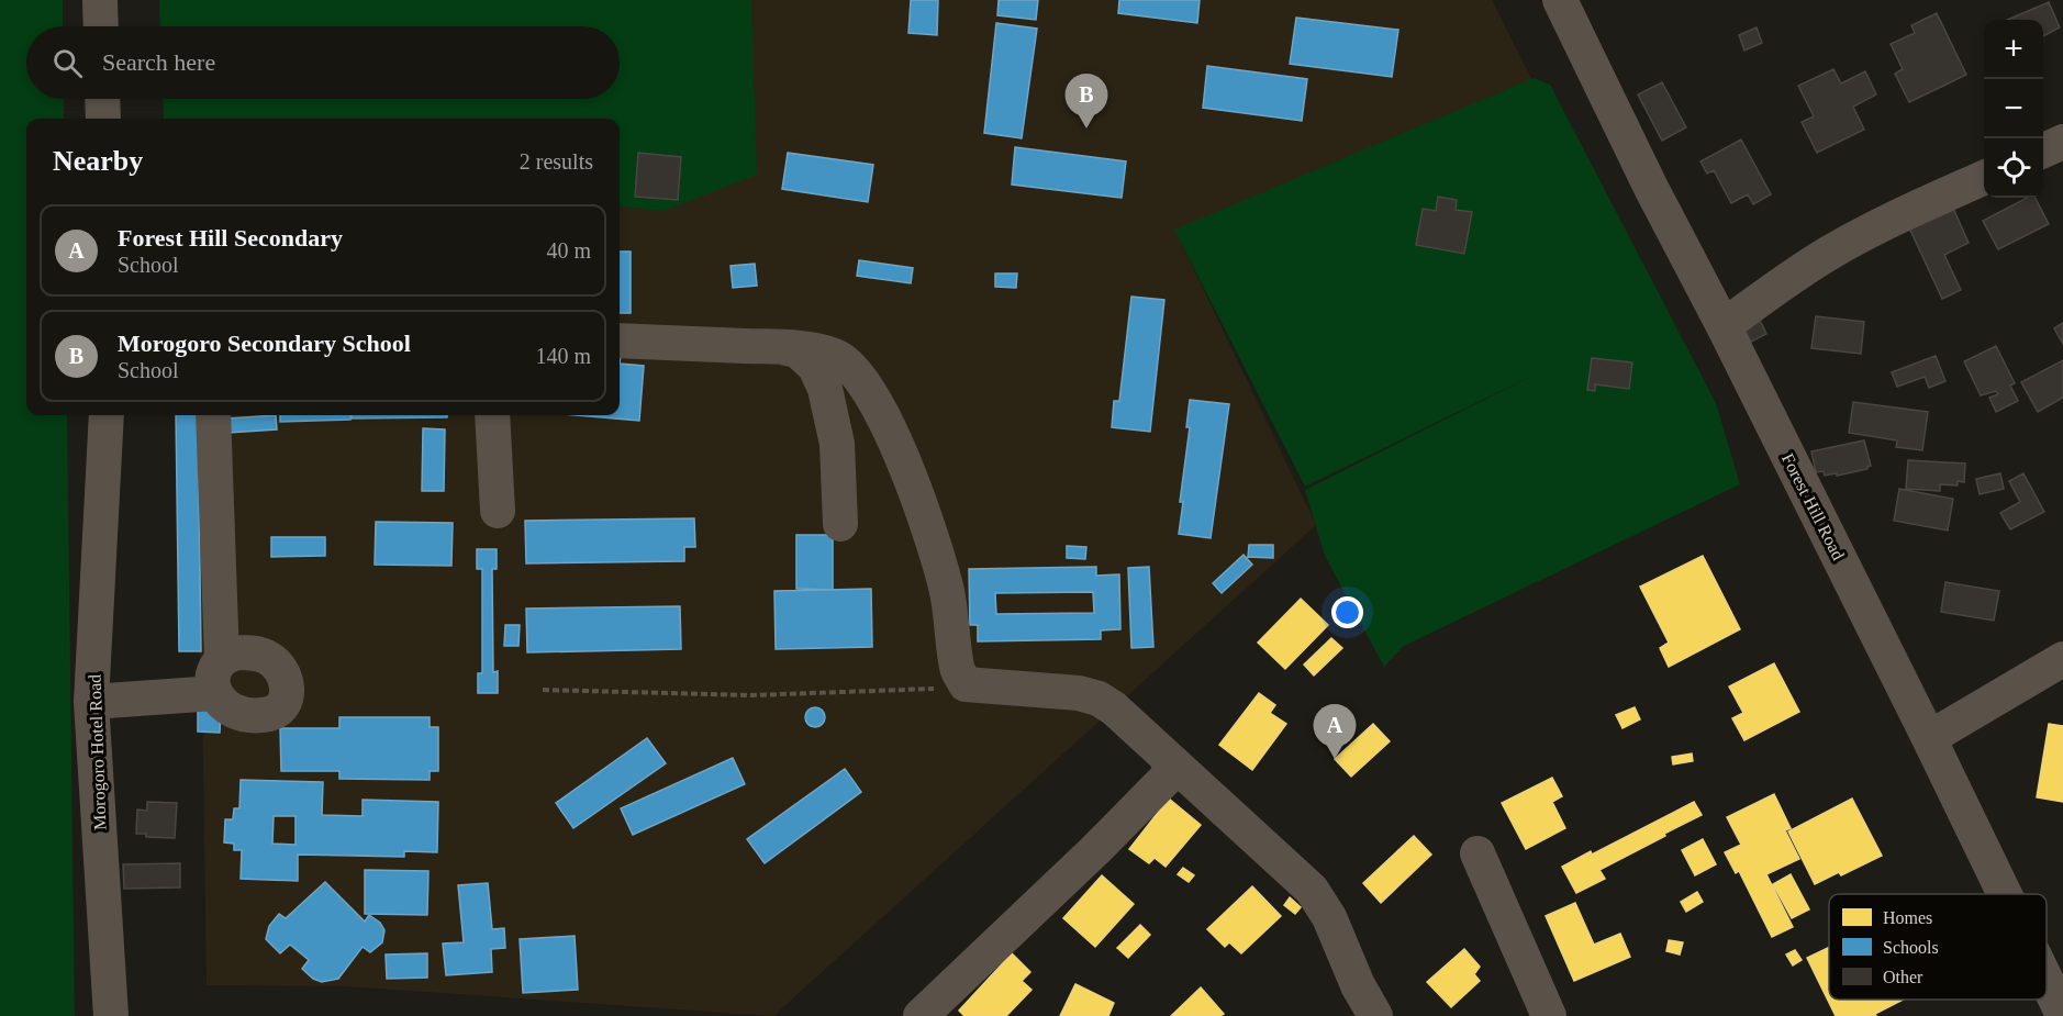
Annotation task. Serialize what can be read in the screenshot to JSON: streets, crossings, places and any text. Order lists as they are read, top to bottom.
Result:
{
  "streets": {
    "street": ["Forest Hill Road", "Morogoro Hotel Road"]
  },
  "legend": ["Homes", "Schools", "Other"],
  "page": {
    "map_buttons": ["+", "−"],
    "search": "Search here",
    "pins": ["B", "A"],
    "heading": ["Nearby", "2 results"],
    "list": [
      {
        "mark": "A",
        "name": "Forest Hill Secondary",
        "note": "School",
        "value": "40 m"
      },
      {
        "mark": "B",
        "name": "Morogoro Secondary School",
        "note": "School",
        "value": "140 m"
      }
    ]
  }
}
